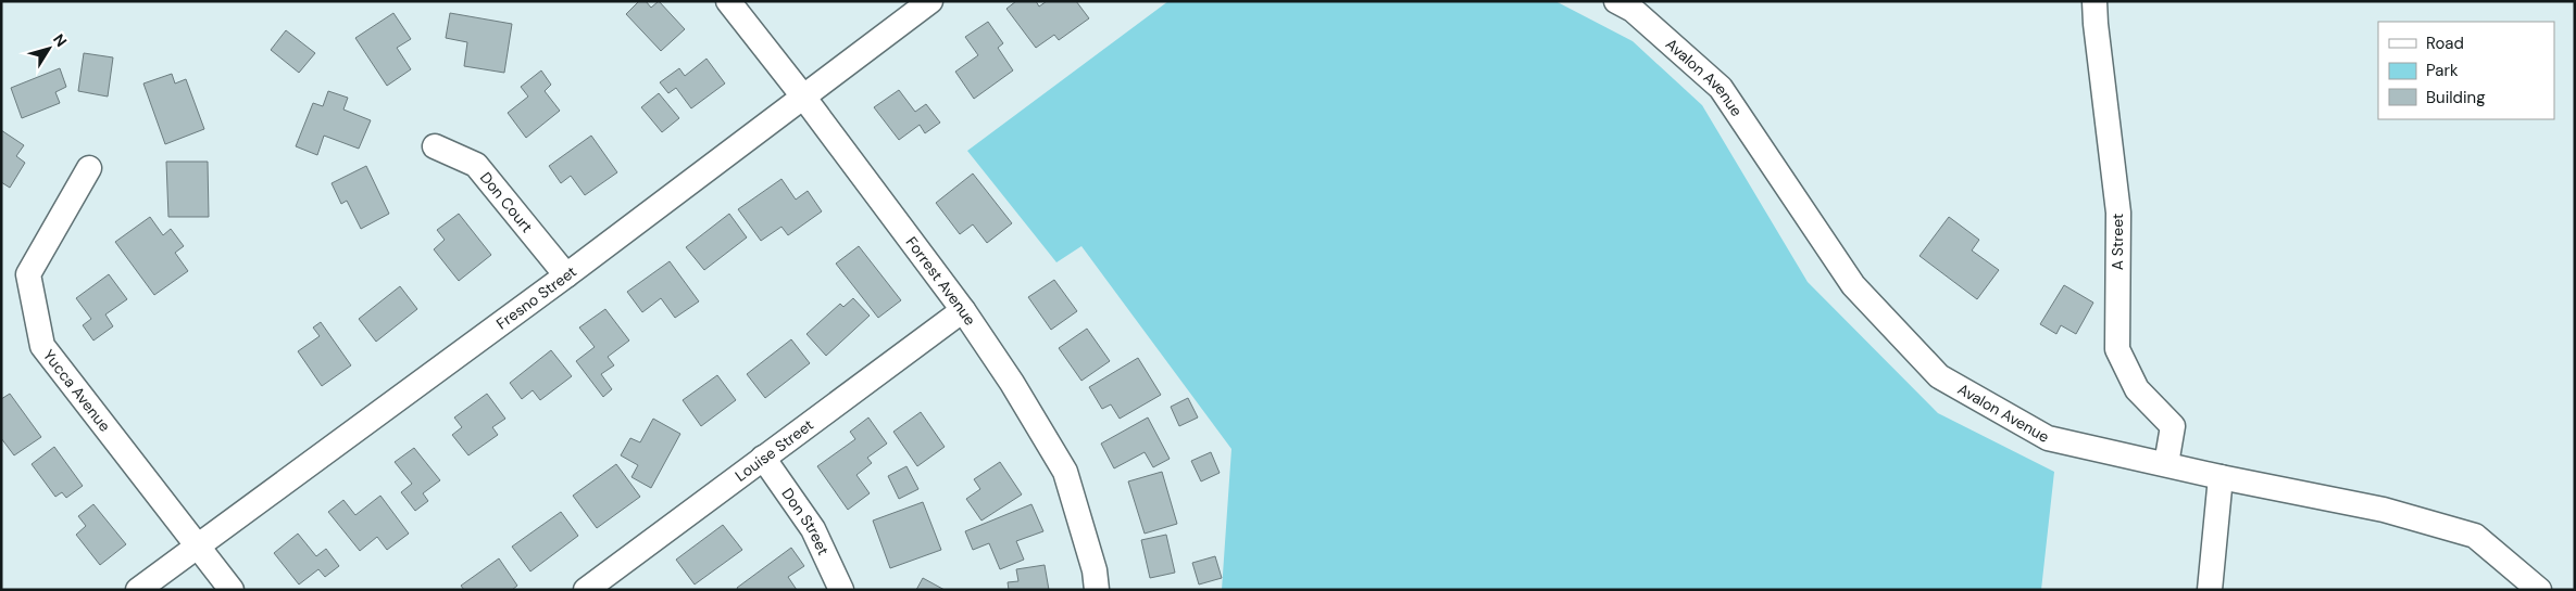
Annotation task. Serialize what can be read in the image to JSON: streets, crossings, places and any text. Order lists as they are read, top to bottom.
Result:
{
  "streets": {
    "street": [
      "Avalon Avenue",
      "Don Court",
      "A Street",
      "Forrest Avenue",
      "Fresno Street",
      "Yucca Avenue",
      "Louise Street",
      "Don Street"
    ]
  },
  "crossings": [
    ["Avalon Avenue", "A Street"],
    ["Don Court", "Fresno Street"],
    ["Forrest Avenue", "Fresno Street"],
    ["Forrest Avenue", "Louise Street"],
    ["Fresno Street", "Yucca Avenue"],
    ["Louise Street", "Don Street"]
  ],
  "legend": ["Road", "Park", "Building"],
  "north": "top right"
}
